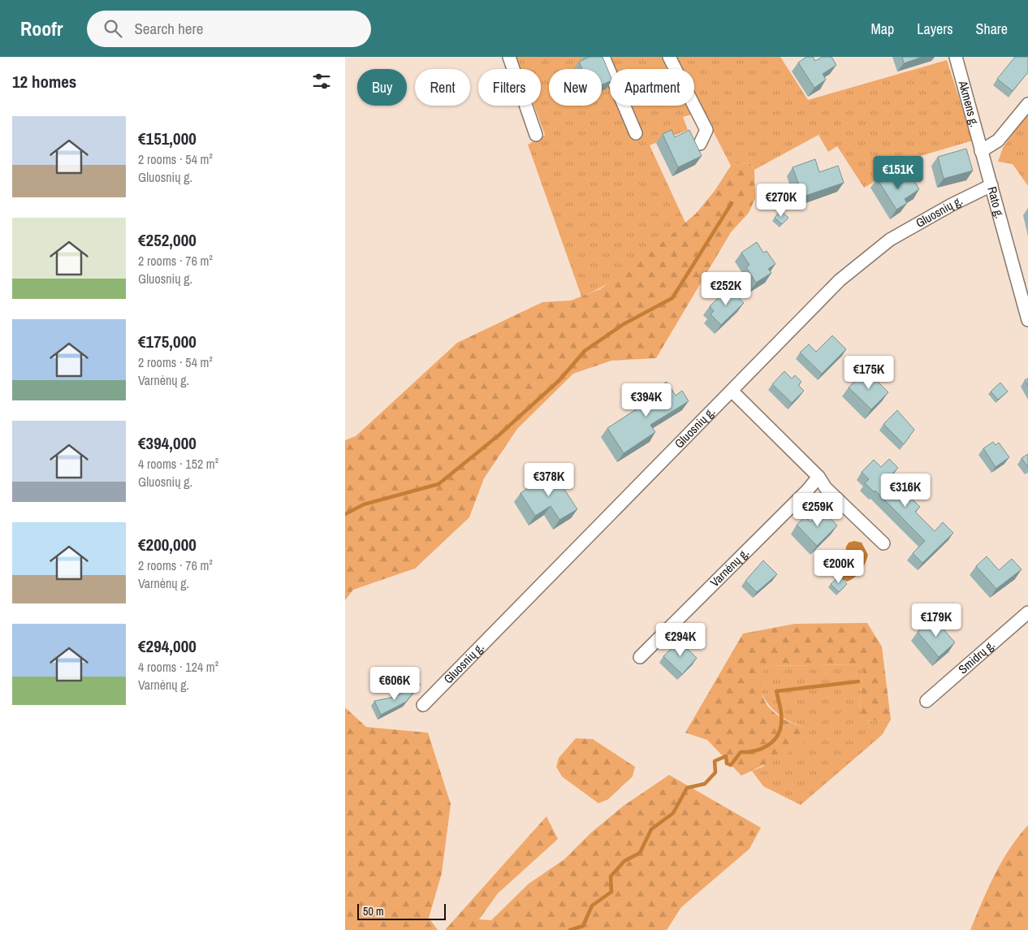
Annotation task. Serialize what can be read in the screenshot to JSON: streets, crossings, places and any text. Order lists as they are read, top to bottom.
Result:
{
  "streets": {
    "street": [
      "Akmens g.",
      "Rato g.",
      "Gluosnių g.",
      "Varnėnų g.",
      "Smidrų g."
    ]
  },
  "crossings": [
    ["Akmens g.", "Rato g."],
    ["Rato g.", "Gluosnių g."]
  ],
  "scale_bar": "50 m",
  "page": {
    "header": "Roofr",
    "search": "Search here",
    "nav": ["Map", "Layers", "Share"],
    "heading": "12 homes",
    "chip": [
      "Buy",
      "Rent",
      "Filters",
      "New",
      "Apartment"
    ],
    "list": [
      {
        "name": "€151,000",
        "note": "2 rooms · 54 m² · Gluosnių g."
      },
      {
        "name": "€252,000",
        "note": "2 rooms · 76 m² · Gluosnių g."
      },
      {
        "name": "€175,000",
        "note": "2 rooms · 54 m² · Varnėnų g."
      },
      {
        "name": "€394,000",
        "note": "4 rooms · 152 m² · Gluosnių g."
      },
      {
        "name": "€200,000",
        "note": "2 rooms · 76 m² · Varnėnų g."
      },
      {
        "name": "€294,000",
        "note": "4 rooms · 124 m² · Varnėnų g."
      }
    ],
    "price": [
      "€151K",
      "€270K",
      "€252K",
      "€175K",
      "€394K",
      "€378K",
      "€316K",
      "€259K",
      "€200K",
      "€179K",
      "€294K",
      "€606K"
    ],
    "scale": "50 m"
  }
}
